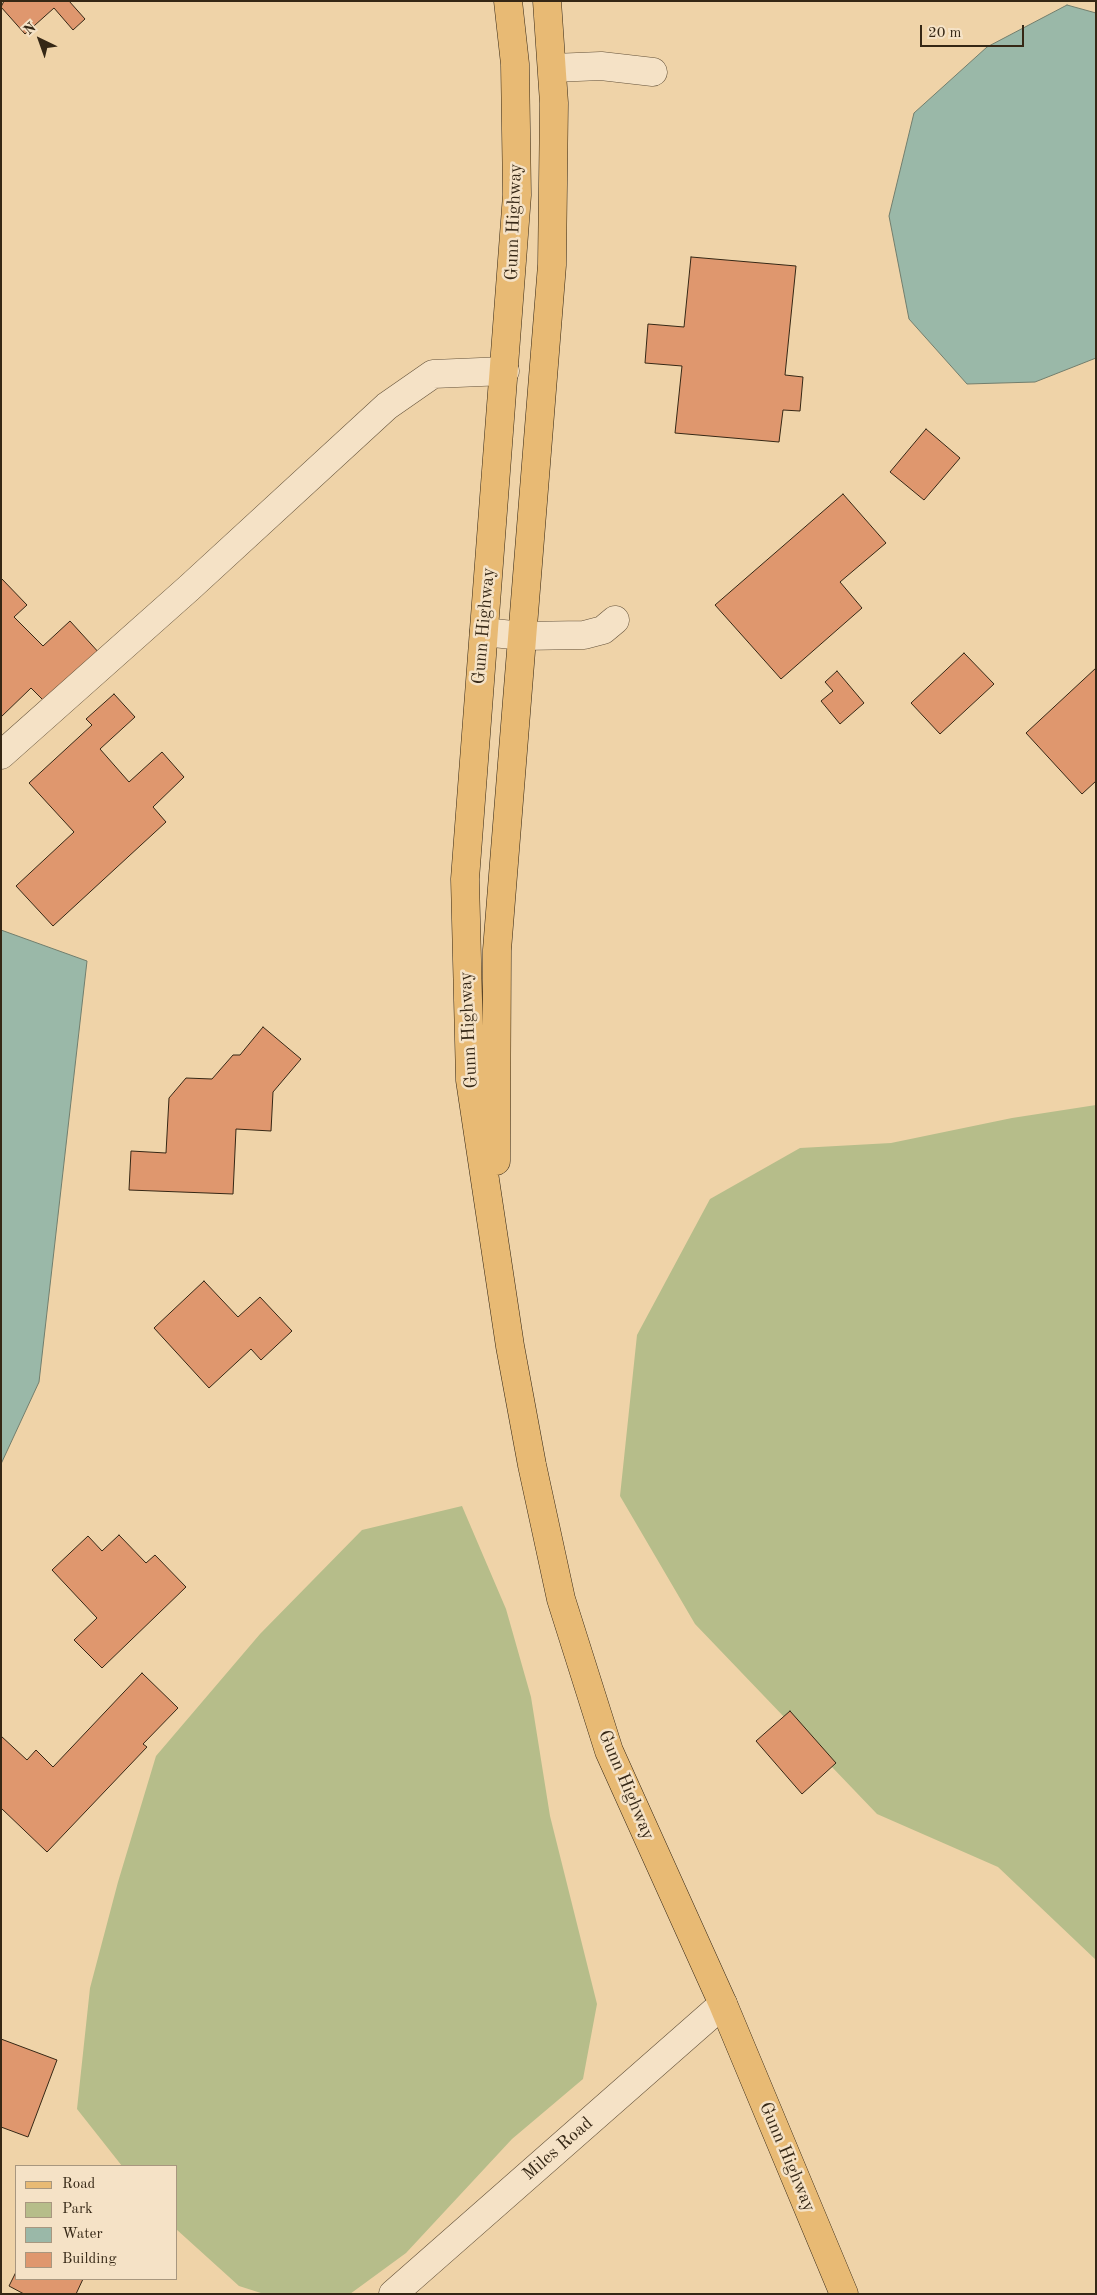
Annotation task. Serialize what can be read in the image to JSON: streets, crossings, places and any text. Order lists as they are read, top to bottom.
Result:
{
  "streets": {
    "main road": ["Gunn Highway"],
    "street": ["Miles Road"]
  },
  "crossings": [
    ["Gunn Highway", "Miles Road"]
  ],
  "legend": [
    "Road",
    "Park",
    "Water",
    "Building"
  ],
  "scale_bar": "20 m",
  "north": "top left"
}
